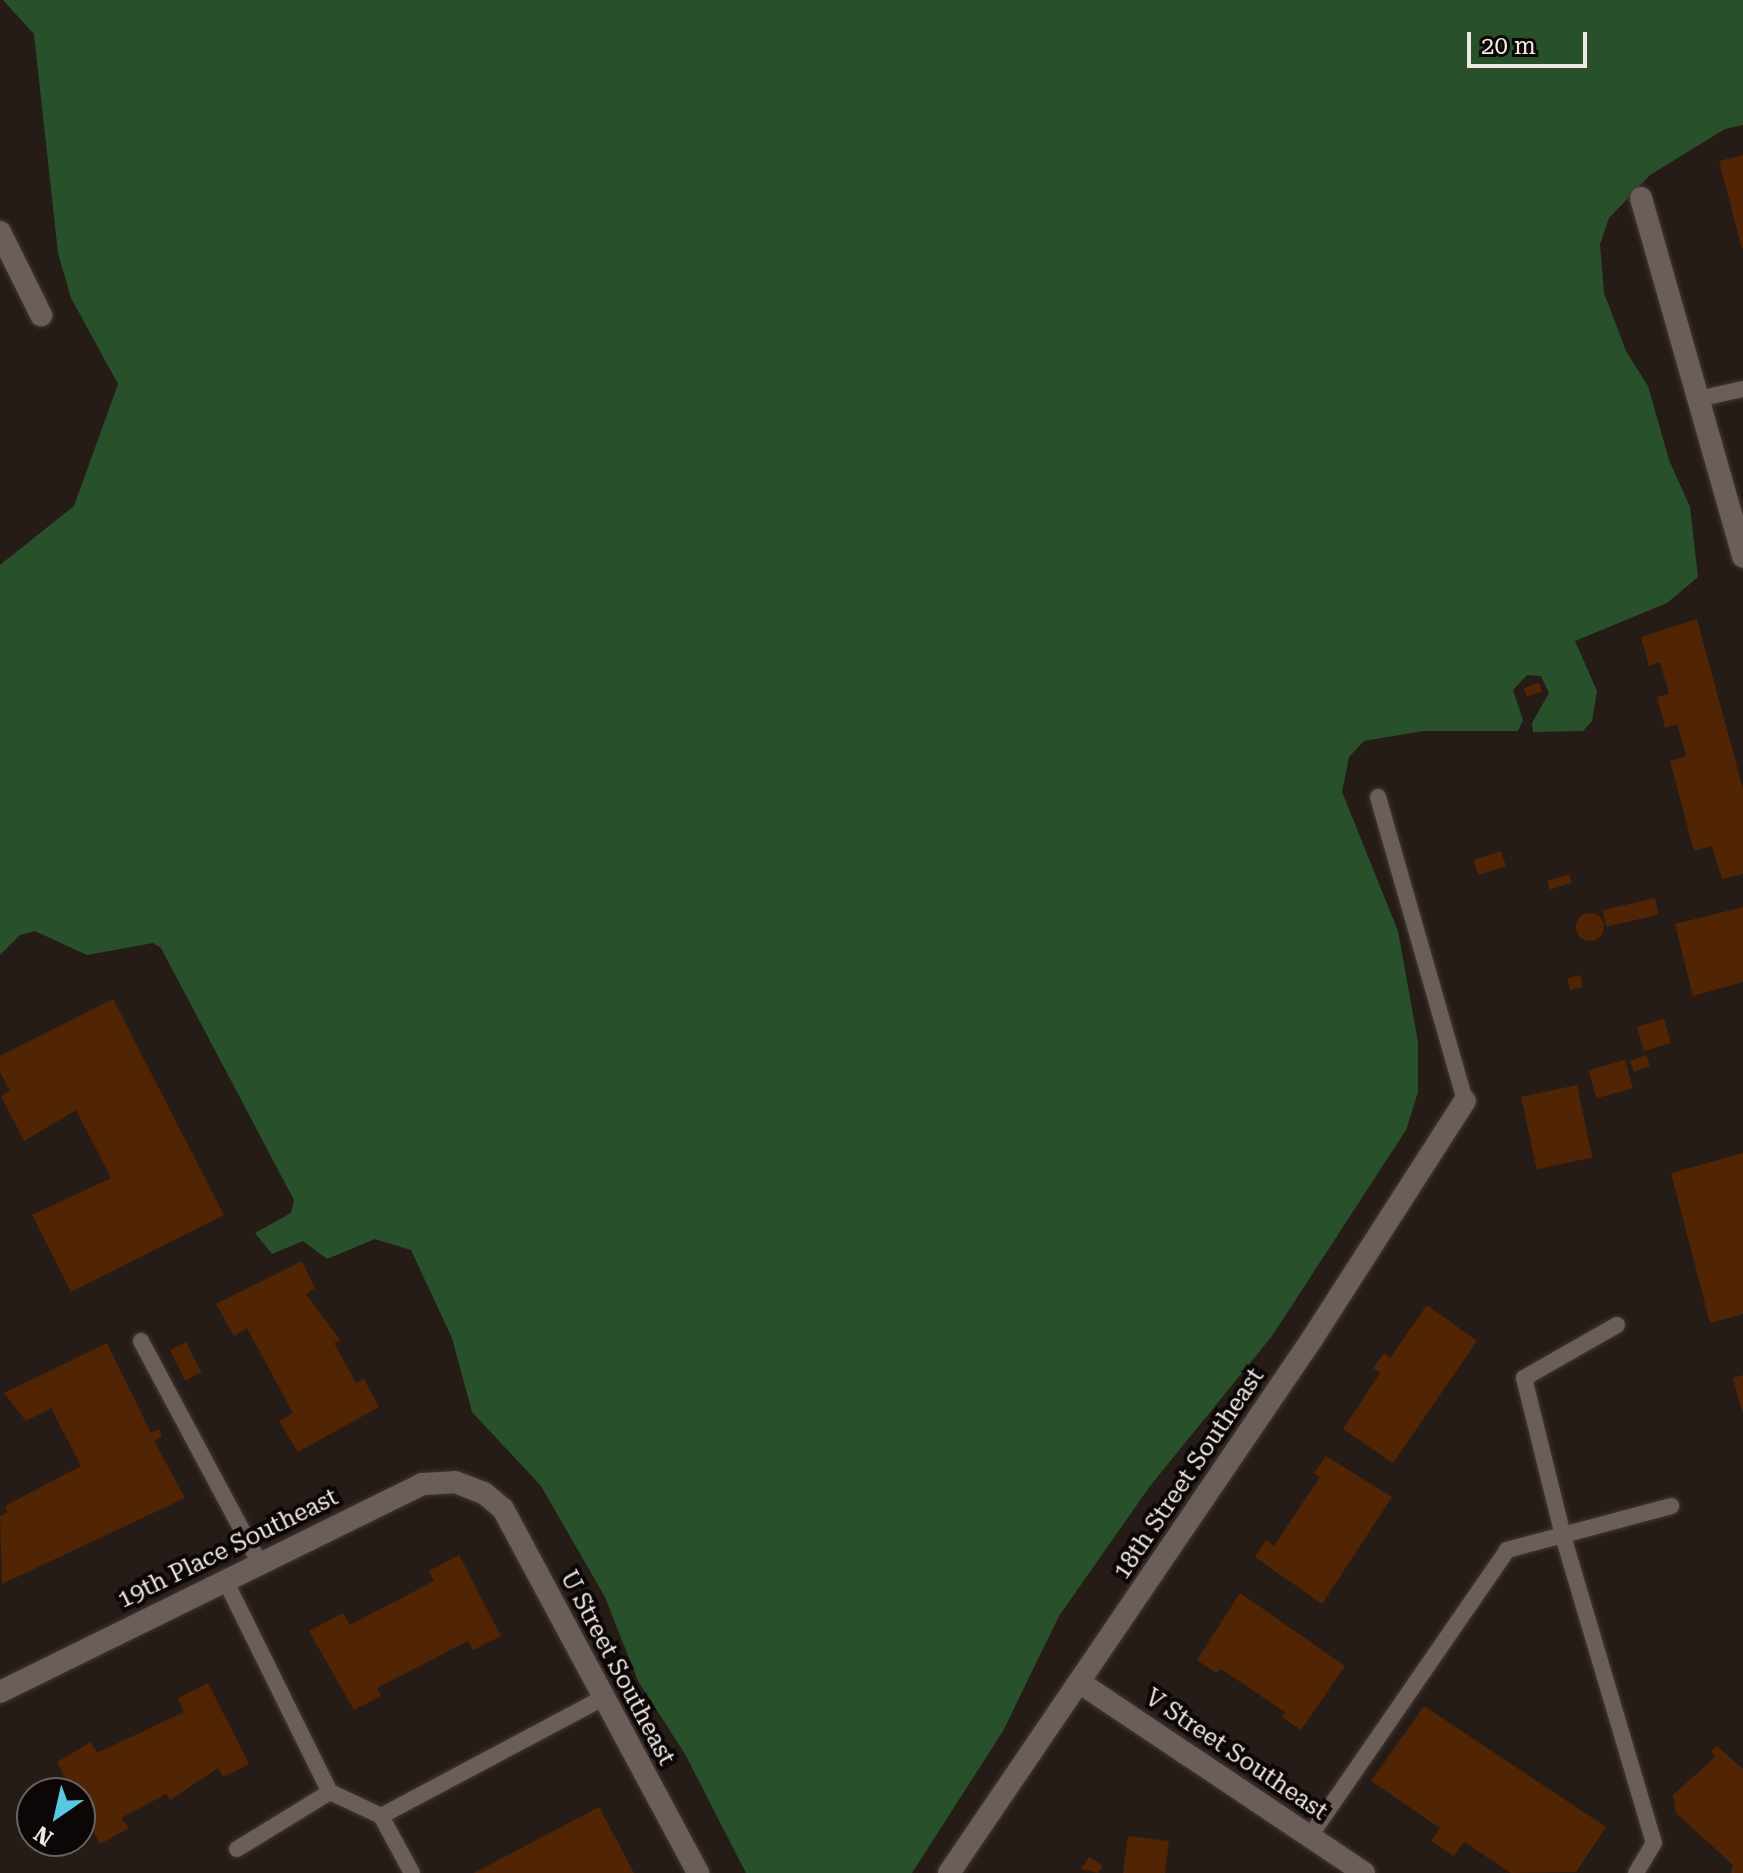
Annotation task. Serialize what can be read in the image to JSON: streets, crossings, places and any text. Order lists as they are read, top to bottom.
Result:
{
  "streets": {
    "street": [
      "18th Street Southeast",
      "19th Place Southeast",
      "U Street Southeast",
      "V Street Southeast"
    ]
  },
  "crossings": [
    ["18th Street Southeast", "V Street Southeast"],
    ["19th Place Southeast", "U Street Southeast"]
  ],
  "scale_bar": "20 m",
  "north": "bottom left"
}
